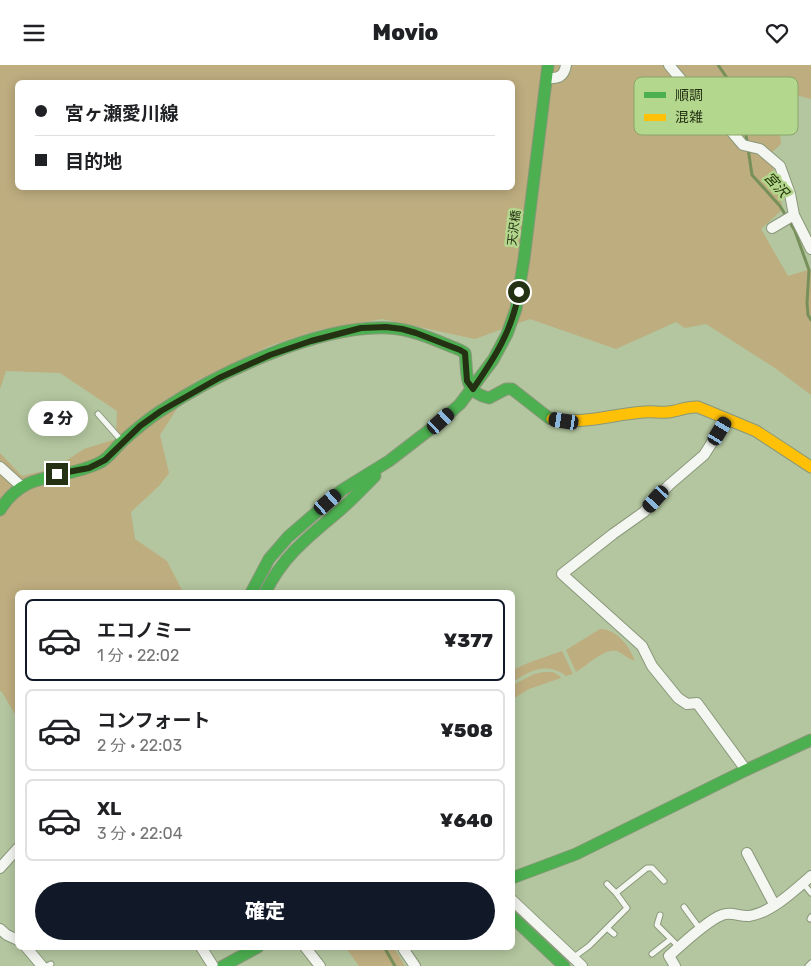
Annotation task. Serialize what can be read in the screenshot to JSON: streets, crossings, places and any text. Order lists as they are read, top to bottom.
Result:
{
  "streets": {
    "street": ["天沢橋"]
  },
  "water": ["宮沢"],
  "legend": ["順調", "混雑"],
  "page": {
    "header": "Movio",
    "banner": ["宮ヶ瀬愛川線", "目的地"],
    "bubble": "2 分",
    "list": [
      {
        "name": "エコノミー",
        "note": "1 分 · 22:02",
        "value": "¥377"
      },
      {
        "name": "コンフォート",
        "note": "2 分 · 22:03",
        "value": "¥508"
      },
      {
        "name": "XL",
        "note": "3 分 · 22:04",
        "value": "¥640"
      }
    ],
    "buttons": "確定"
  }
}
